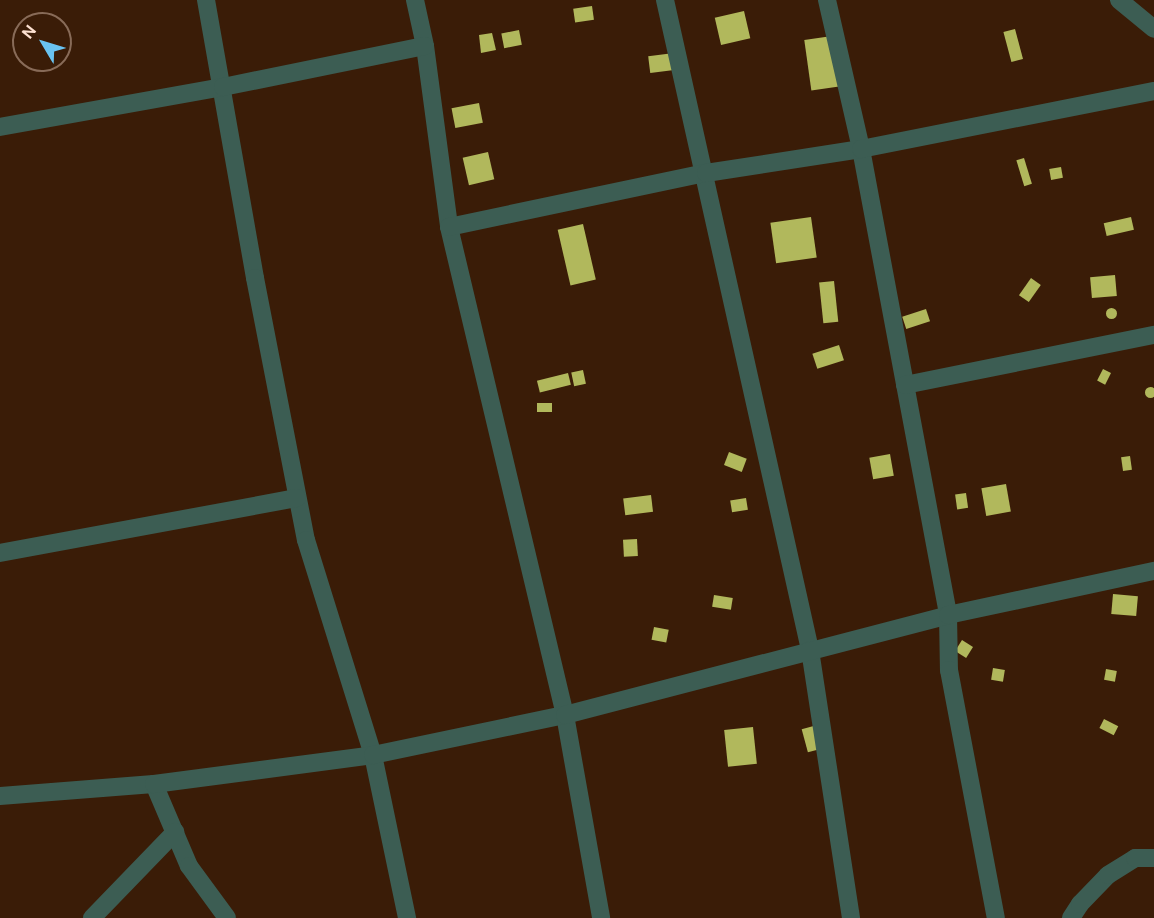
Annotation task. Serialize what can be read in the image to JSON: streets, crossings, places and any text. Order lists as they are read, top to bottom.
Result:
{
  "north": "top left"
}
